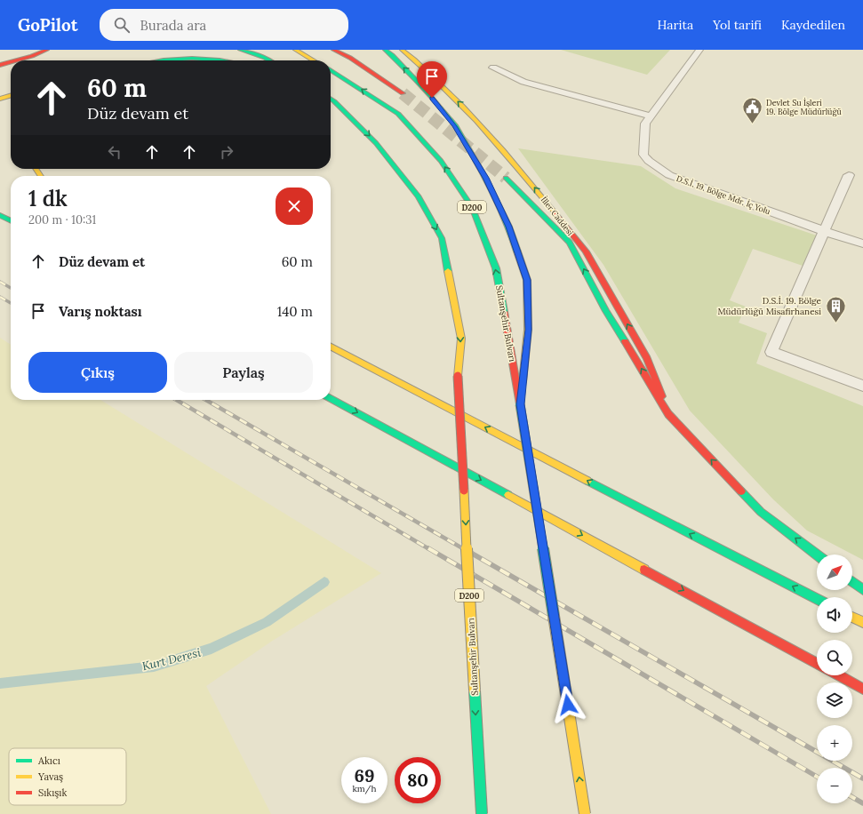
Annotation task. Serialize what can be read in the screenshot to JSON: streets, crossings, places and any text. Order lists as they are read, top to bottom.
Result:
{
  "streets": {
    "main road": ["D200", "İller Caddesi", "Sultanşehir Bulvarı"],
    "lane": ["D.S.İ. 19. Bölge Mdr. İç Yolu"]
  },
  "water": ["Kurt Deresi"],
  "places": {
    "public building": ["Devlet Su İşleri 19. Bölge Müdürlüğü"],
    "building": ["D.S.İ. 19. Bölge Müdürlüğü Misafirhanesi"]
  },
  "legend": ["Akıcı", "Yavaş", "Sıkışık"],
  "north": "top right",
  "page": {
    "header": "GoPilot",
    "search": "Burada ara",
    "nav": ["Harita", "Yol tarifi", "Kaydedilen"],
    "turn": ["60 m", "Düz devam et"],
    "heading": ["1 dk", "200 m · 10:31"],
    "list": [
      {
        "name": "Düz devam et",
        "value": "60 m"
      },
      {
        "name": "Varış noktası",
        "value": "140 m"
      }
    ],
    "buttons": ["Çıkış", "Paylaş"],
    "map_buttons": ["+", "−"],
    "speed": "69 km/h",
    "limit": "80"
  }
}
